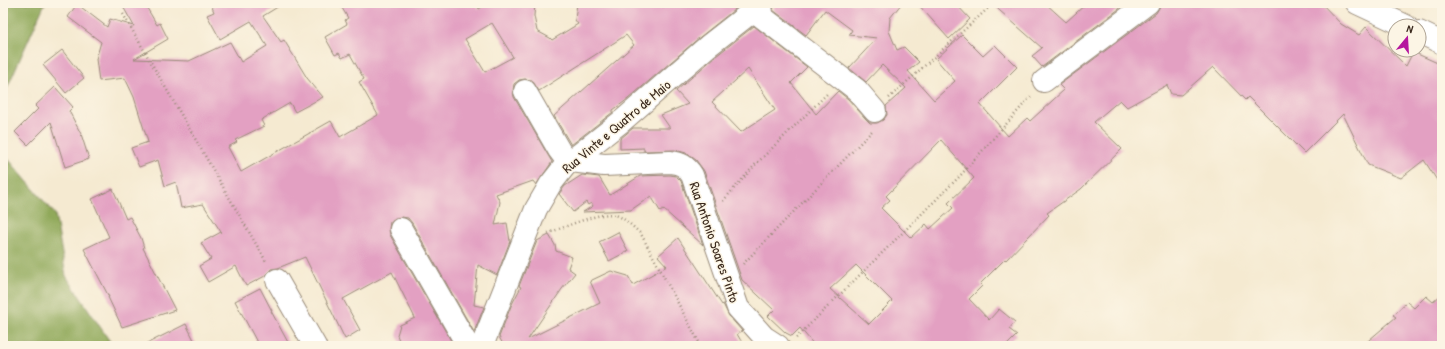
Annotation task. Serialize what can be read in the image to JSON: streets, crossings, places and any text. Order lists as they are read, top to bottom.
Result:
{
  "streets": {
    "street": ["Rua Vinte e Quatro de Maio", "Rua Antonio Soares Pinto"]
  },
  "crossings": [
    ["Rua Vinte e Quatro de Maio", "Rua Antonio Soares Pinto"]
  ],
  "north": "top"
}
